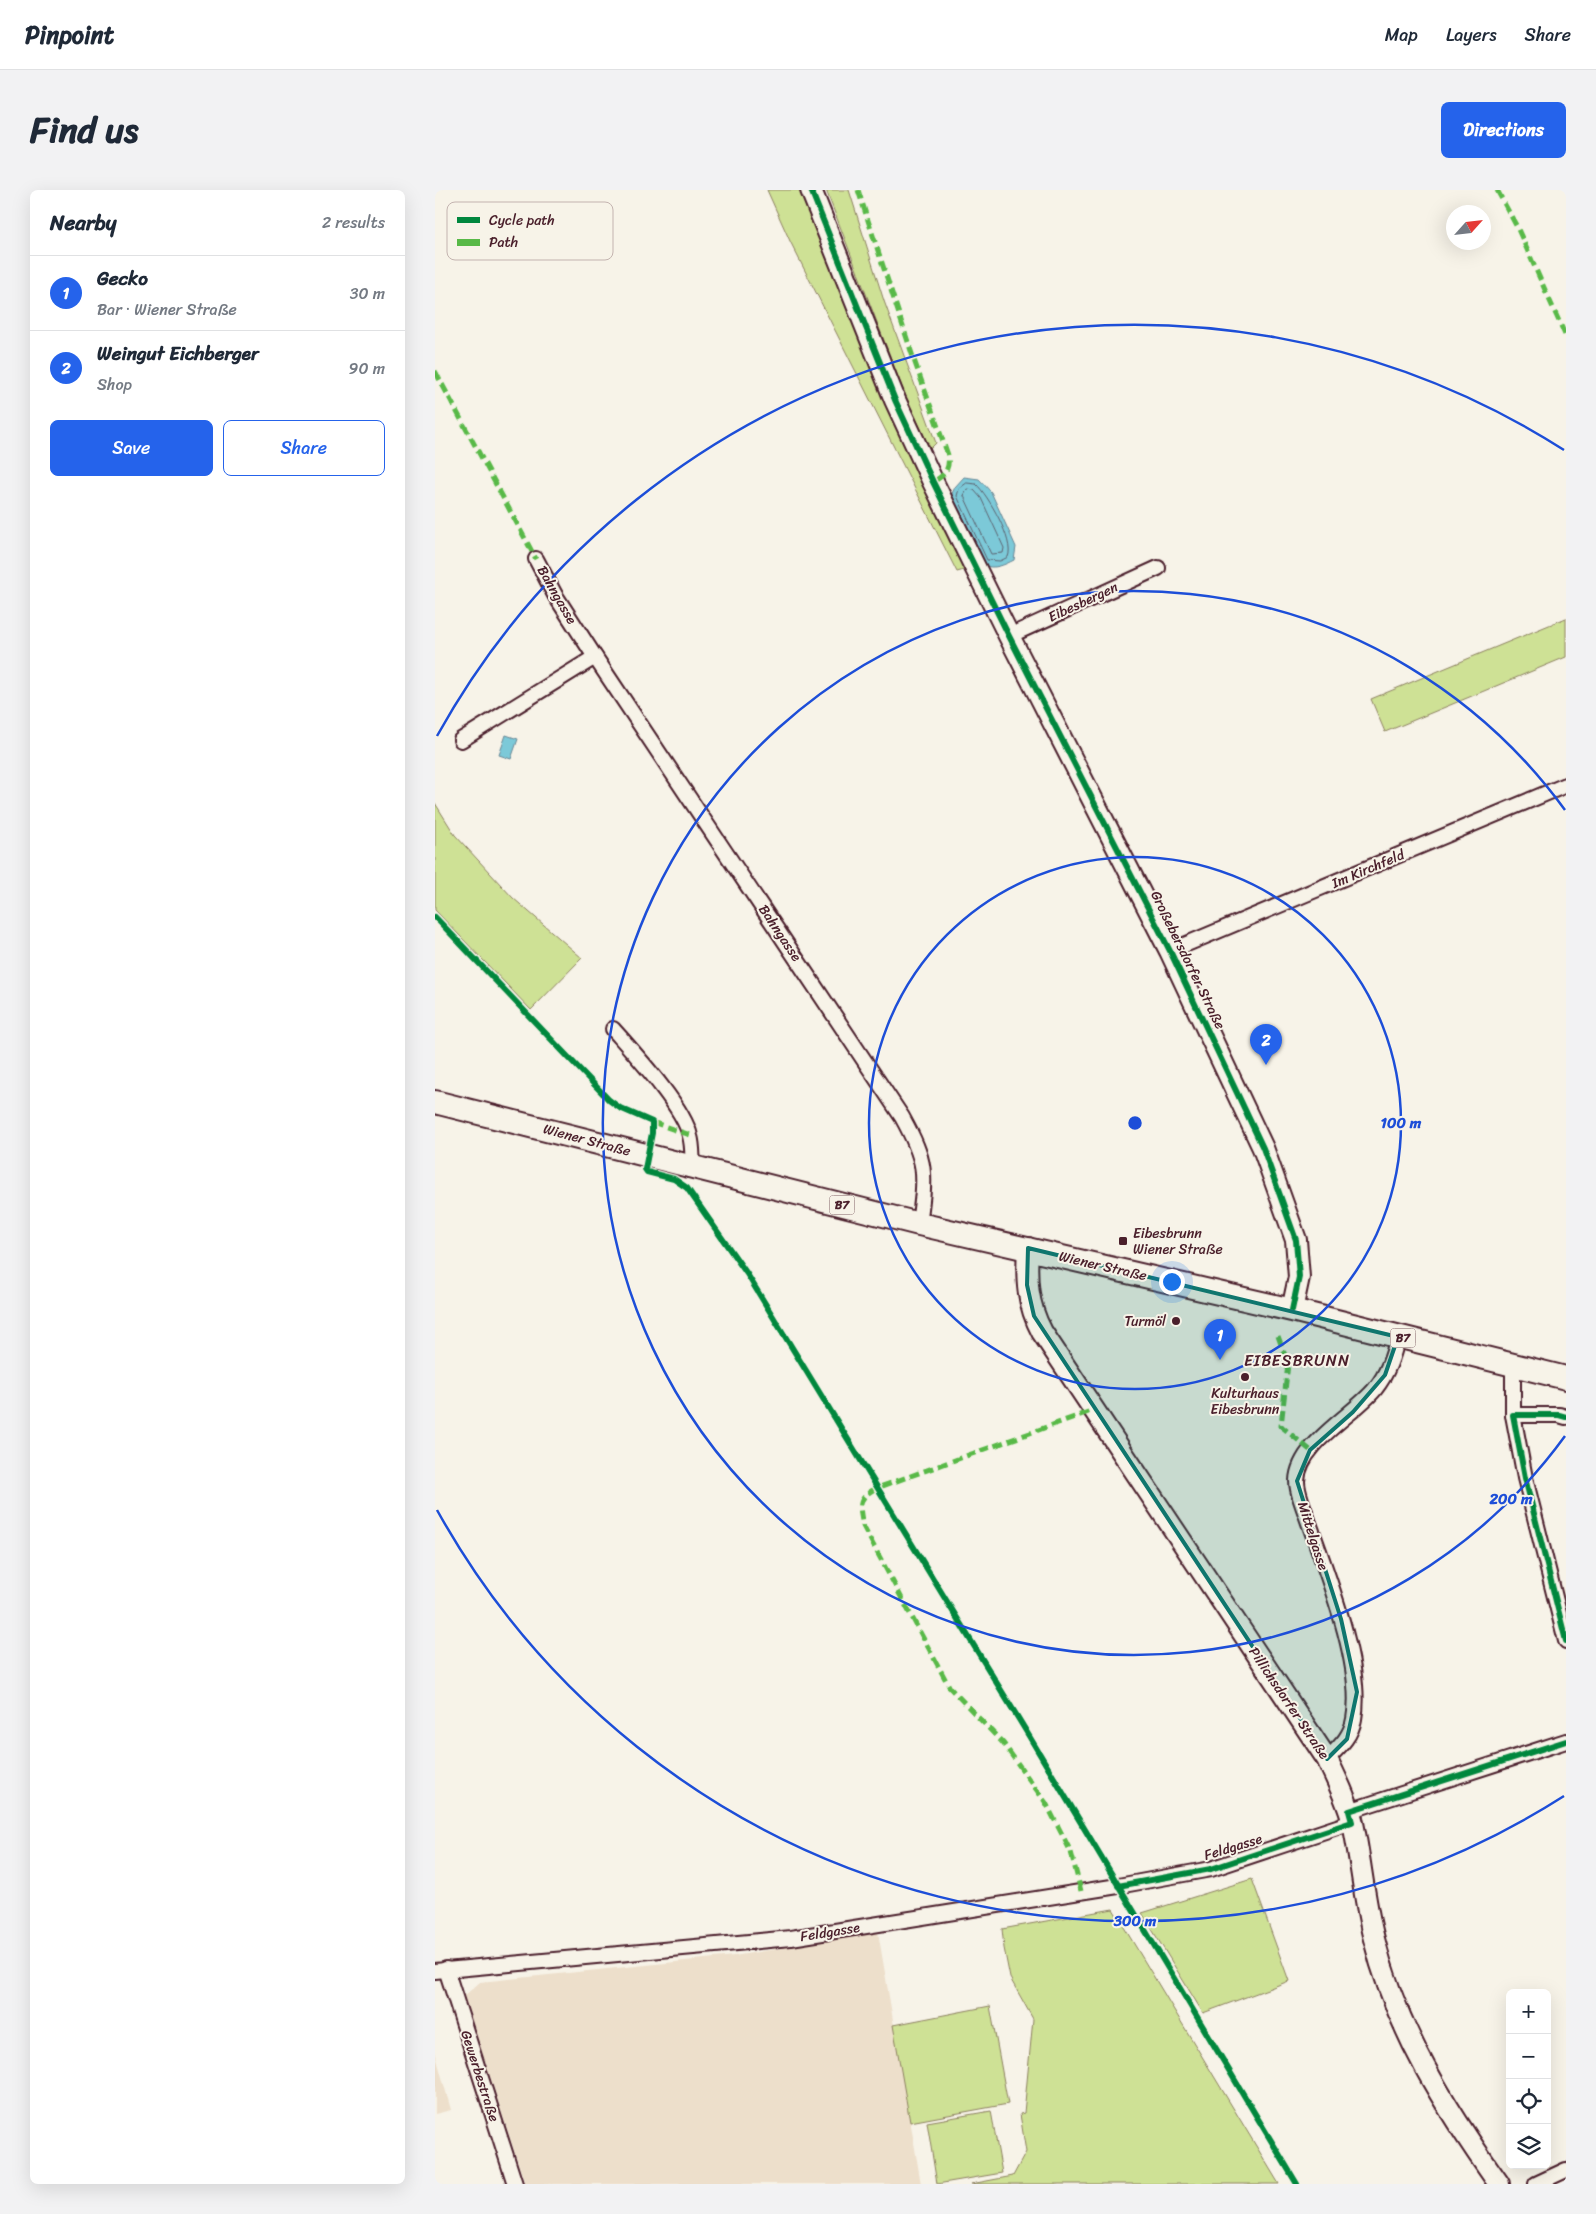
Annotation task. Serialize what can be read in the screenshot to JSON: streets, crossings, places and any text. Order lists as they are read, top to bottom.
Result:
{
  "streets": {
    "main road": ["Wiener Straße", "B7"],
    "street": [
      "Bahngasse",
      "Eibesbergen",
      "Im Kirchfeld",
      "Großebersdorfer Straße",
      "Mittelgasse",
      "Pillichsdorfer Straße",
      "Feldgasse",
      "Gewerbestraße"
    ]
  },
  "crossings": [
    ["Bahngasse", "Wiener Straße"],
    ["Eibesbergen", "Großebersdorfer Straße"],
    ["Im Kirchfeld", "Großebersdorfer Straße"],
    ["Großebersdorfer Straße", "Wiener Straße"],
    ["Wiener Straße", "B7"],
    ["Wiener Straße", "Mittelgasse"],
    ["Wiener Straße", "Pillichsdorfer Straße"],
    ["Mittelgasse", "Pillichsdorfer Straße"],
    ["Pillichsdorfer Straße", "Feldgasse"],
    ["Feldgasse", "Gewerbestraße"]
  ],
  "districts": ["EIBESBRUNN"],
  "places": {
    "transit": ["Eibesbrunn Wiener Straße"],
    "other": ["Turmöl", "Kulturhaus Eibesbrunn"]
  },
  "legend": ["Cycle path", "Path"],
  "north": "top right",
  "page": {
    "header": "Pinpoint",
    "nav": ["Map", "Layers", "Share"],
    "title": "Find us",
    "buttons": [
      "Directions",
      ["Save", "Share"]
    ],
    "heading": ["Nearby", "2 results"],
    "list": [
      {
        "mark": "1",
        "name": "Gecko",
        "note": "Bar · Wiener Straße",
        "value": "30 m"
      },
      {
        "mark": "2",
        "name": "Weingut Eichberger",
        "note": "Shop",
        "value": "90 m"
      }
    ],
    "pins": ["2", "1"],
    "map_buttons": ["+", "−"]
  },
  "rings": ["100 m", "200 m", "300 m"]
}
